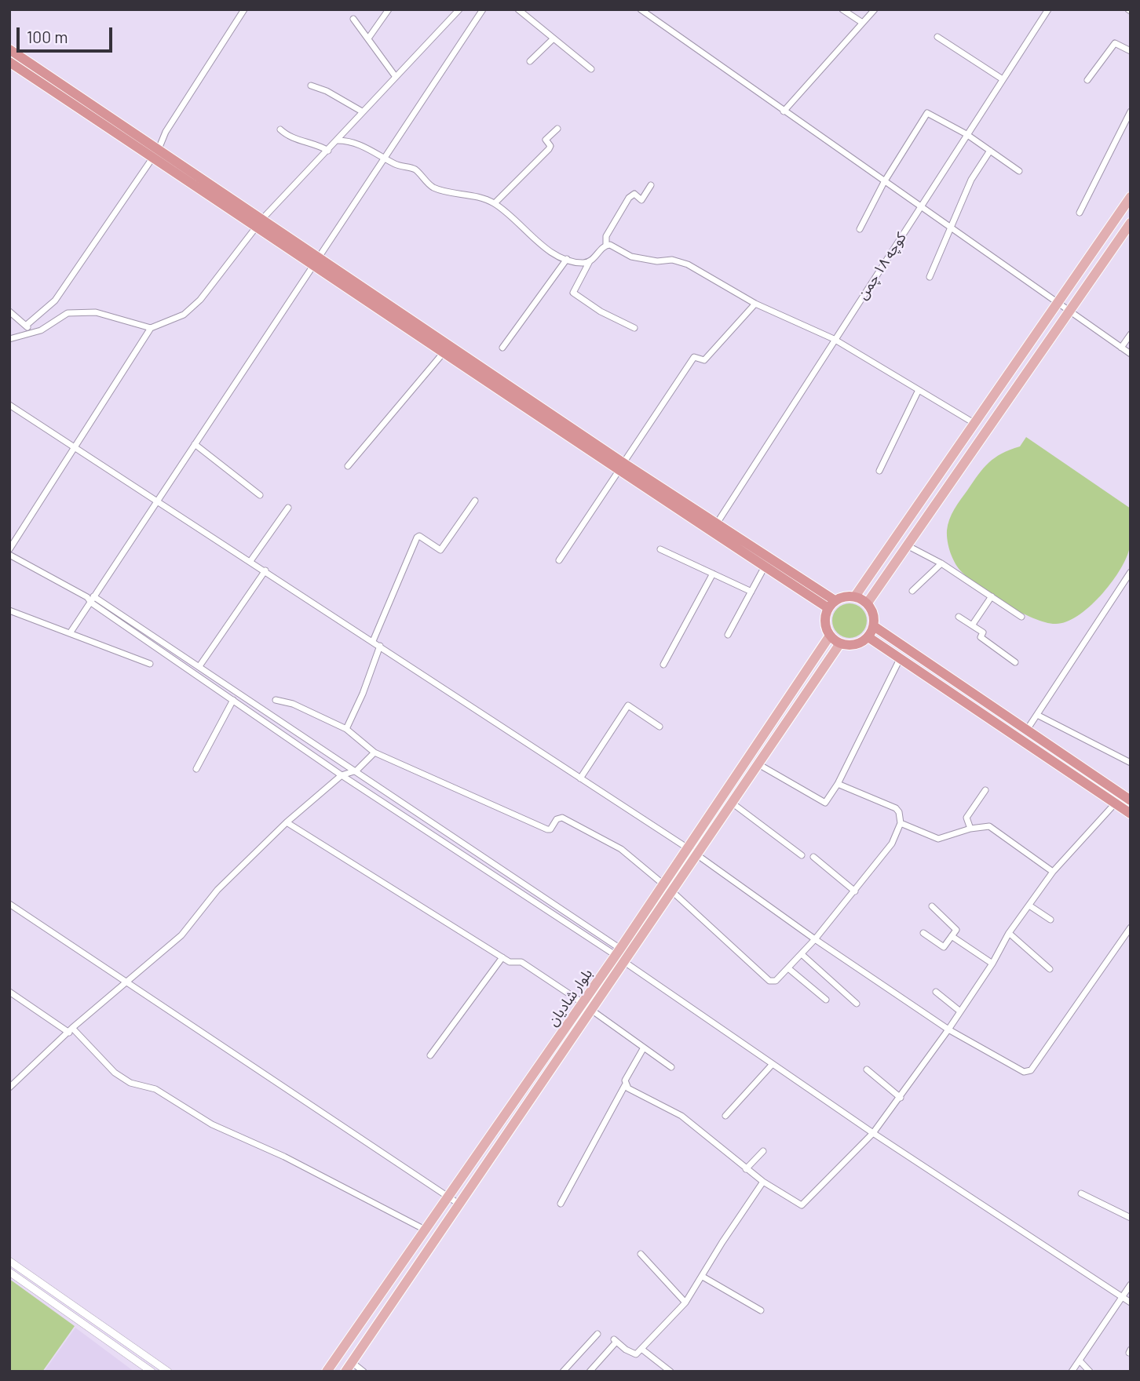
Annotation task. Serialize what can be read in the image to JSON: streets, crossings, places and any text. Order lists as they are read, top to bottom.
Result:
{
  "streets": {
    "main road": ["بلوار شادیان"],
    "street": ["كوچه ١٨ چمن"]
  },
  "scale_bar": "100 m"
}
